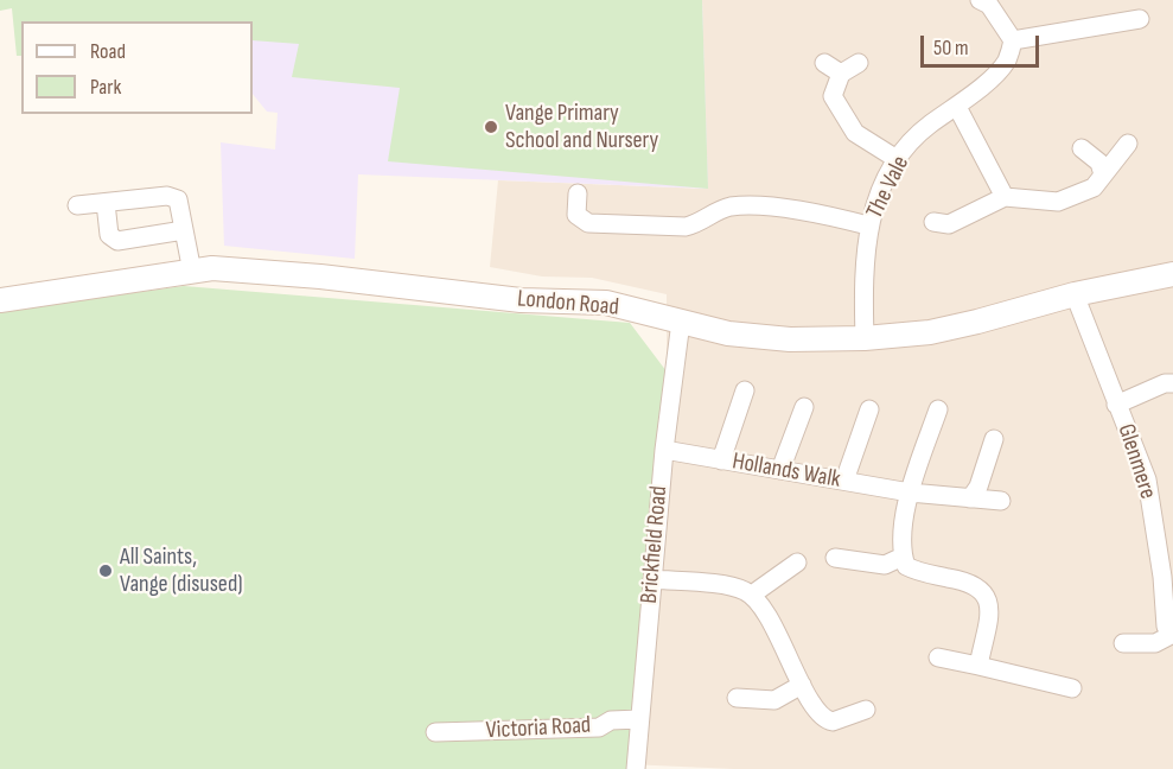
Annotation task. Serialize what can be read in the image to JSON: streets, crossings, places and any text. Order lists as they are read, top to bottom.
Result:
{
  "streets": {
    "main road": ["London Road"],
    "street": [
      "The Vale",
      "Glenmere",
      "Hollands Walk",
      "Brickfield Road",
      "Victoria Road"
    ]
  },
  "crossings": [
    ["The Vale", "London Road"],
    ["London Road", "Glenmere"],
    ["London Road", "Brickfield Road"],
    ["Hollands Walk", "Brickfield Road"],
    ["Brickfield Road", "Victoria Road"]
  ],
  "places": ["Vange Primary School and Nursery", "All Saints, Vange (disused)"],
  "legend": ["Road", "Park"],
  "scale_bar": "50 m"
}
